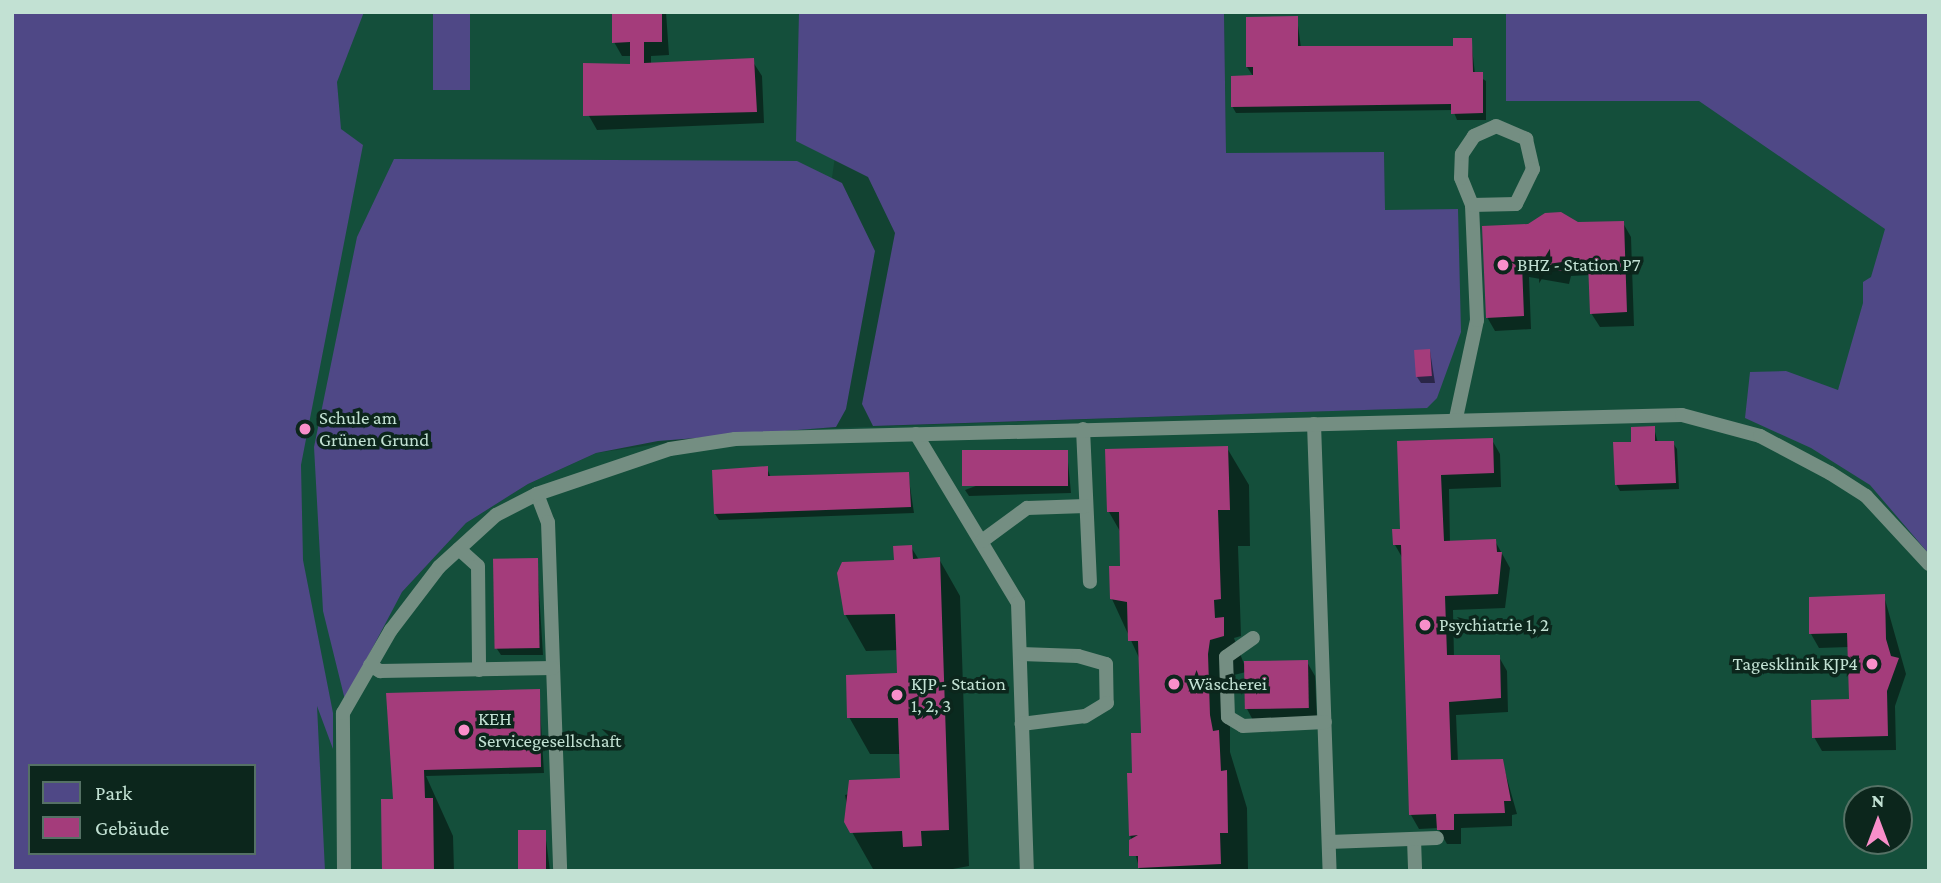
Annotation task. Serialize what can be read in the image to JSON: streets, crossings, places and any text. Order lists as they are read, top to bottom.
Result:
{
  "places": [
    "BHZ - Station P7",
    "Schule am Grünen Grund",
    "Psychiatrie 1, 2",
    "Tagesklinik KJP4",
    "Wäscherei",
    "KJP - Station 1, 2, 3",
    "KEH Servicegesellschaft"
  ],
  "legend": ["Park", "Gebäude"],
  "north": "top"
}
